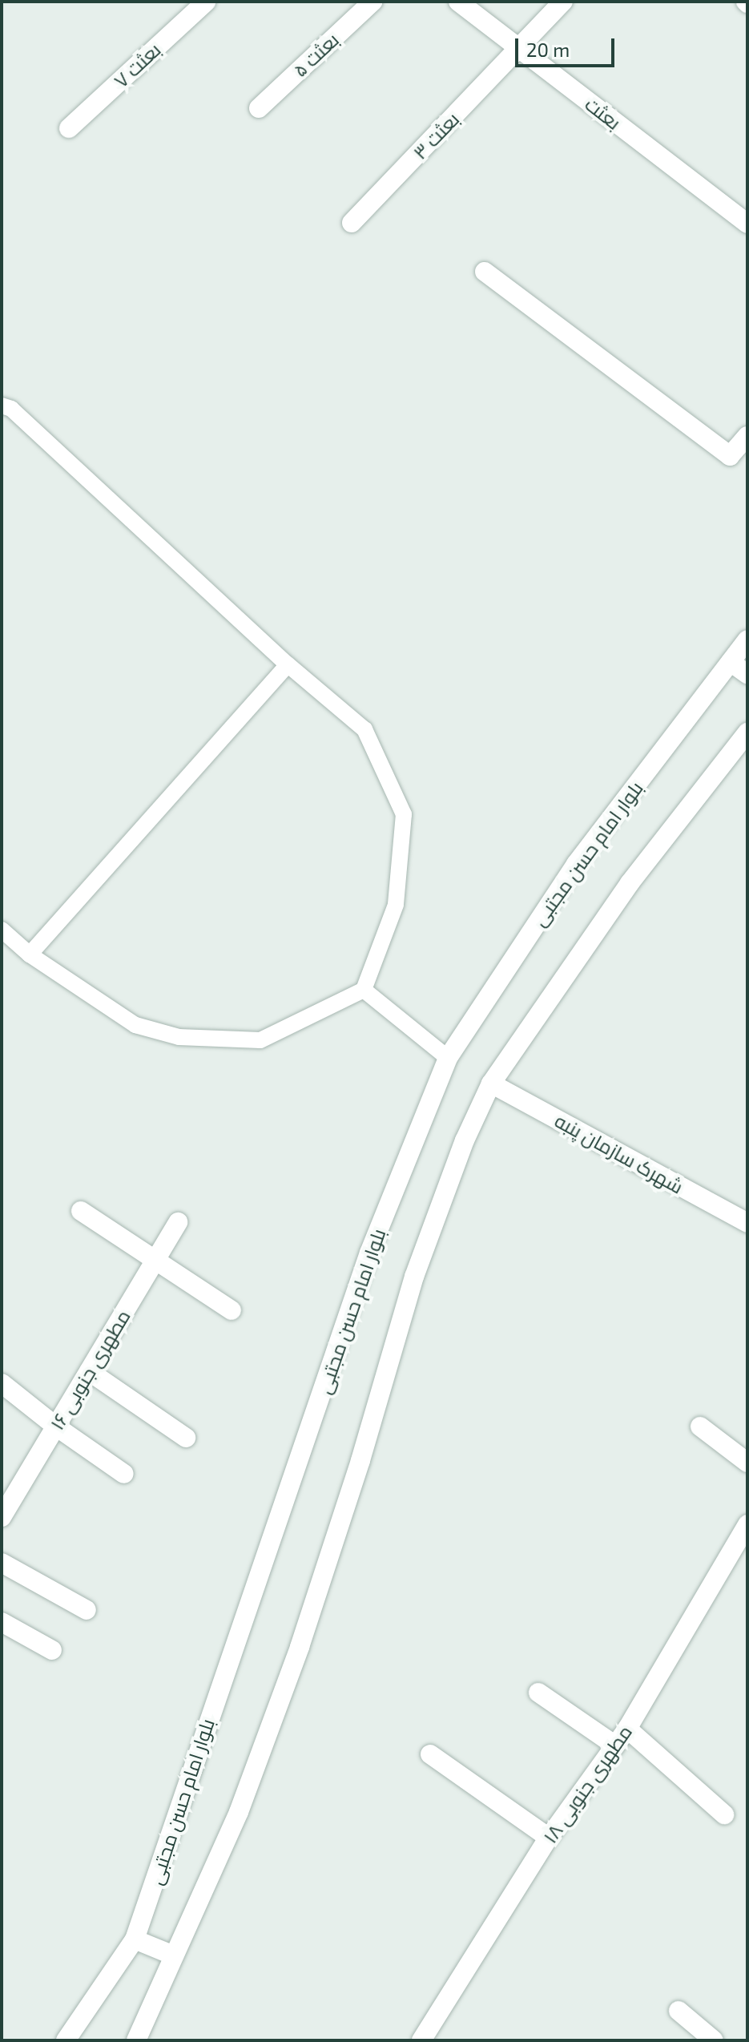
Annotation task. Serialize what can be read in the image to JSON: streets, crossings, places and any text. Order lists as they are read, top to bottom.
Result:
{
  "streets": {
    "street": [
      "۵ بعثت",
      "۷ بعثت",
      "بعثت",
      "۳ بعثت",
      "بلوار امام حسن مجتبی",
      "شهرک سازمان پنبه",
      "۱۶ مطهری جنوبی",
      "۱۸ مطهری جنوبی"
    ]
  },
  "crossings": [
    ["بعثت", "۳ بعثت"]
  ],
  "scale_bar": "20 m"
}
